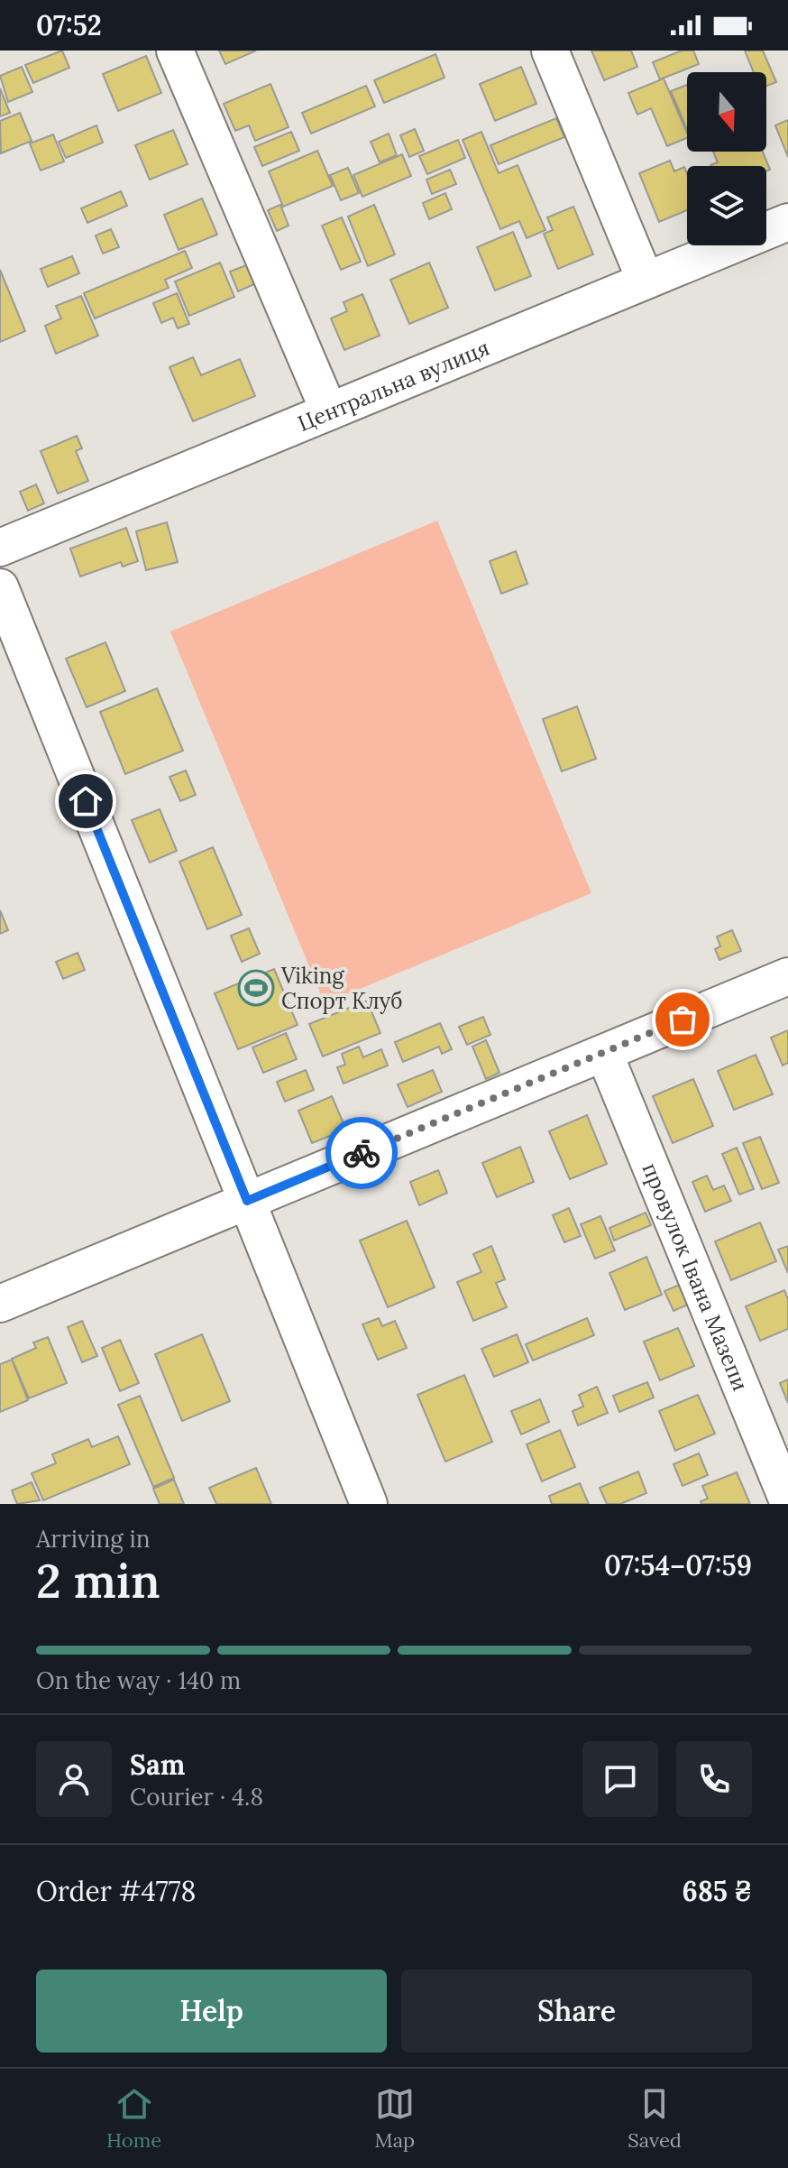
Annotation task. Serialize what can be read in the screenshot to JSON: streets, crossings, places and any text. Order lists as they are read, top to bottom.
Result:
{
  "streets": {
    "street": ["Центральна вулиця", "провулок Івана Мазепи"]
  },
  "places": {
    "sports": ["Viking Спорт Клуб"]
  },
  "north": "bottom",
  "page": {
    "status": "07:52",
    "heading": ["2 min", "Arriving in", "07:54–07:59"],
    "panel": [
      "Sam",
      "Courier · 4.8",
      "Order #4778",
      "685 ₴"
    ],
    "bar": "On the way · 140 m",
    "buttons": ["Help", "Share"],
    "tabs": ["Home", "Map", "Saved"]
  }
}
